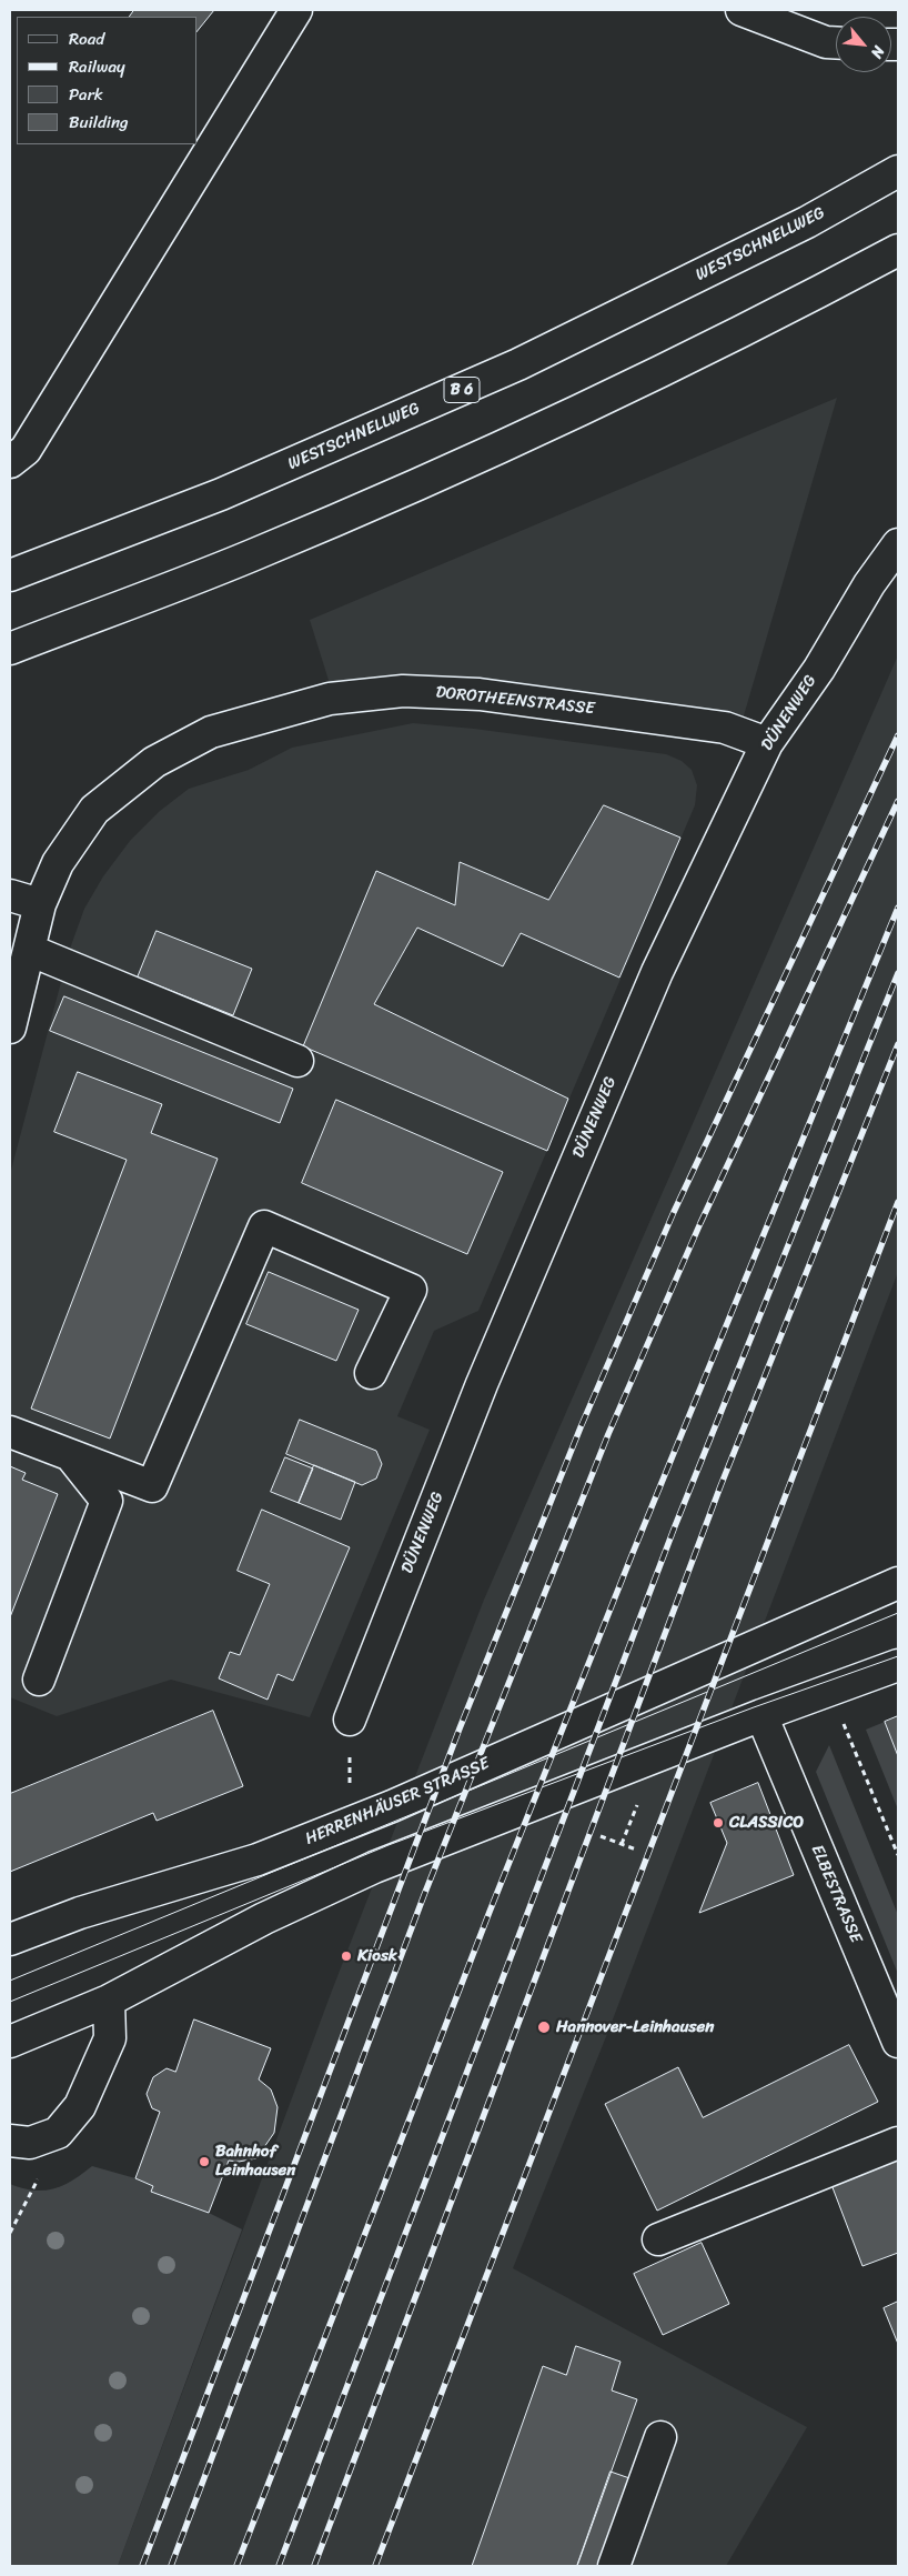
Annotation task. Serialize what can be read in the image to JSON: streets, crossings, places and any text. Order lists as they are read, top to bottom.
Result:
{
  "streets": {
    "main road": [
      "WESTSCHNELLWEG",
      "B 6",
      "DOROTHEENSTRASSE",
      "DÜNENWEG",
      "HERRENHÄUSER STRASSE",
      "ELBESTRASSE"
    ]
  },
  "crossings": [
    ["DOROTHEENSTRASSE", "DÜNENWEG"]
  ],
  "places": [
    "CLASSICO",
    "Kiosk",
    "Hannover-Leinhausen",
    "Bahnhof Leinhausen"
  ],
  "legend": [
    "Road",
    "Railway",
    "Park",
    "Building"
  ],
  "north": "bottom right"
}
